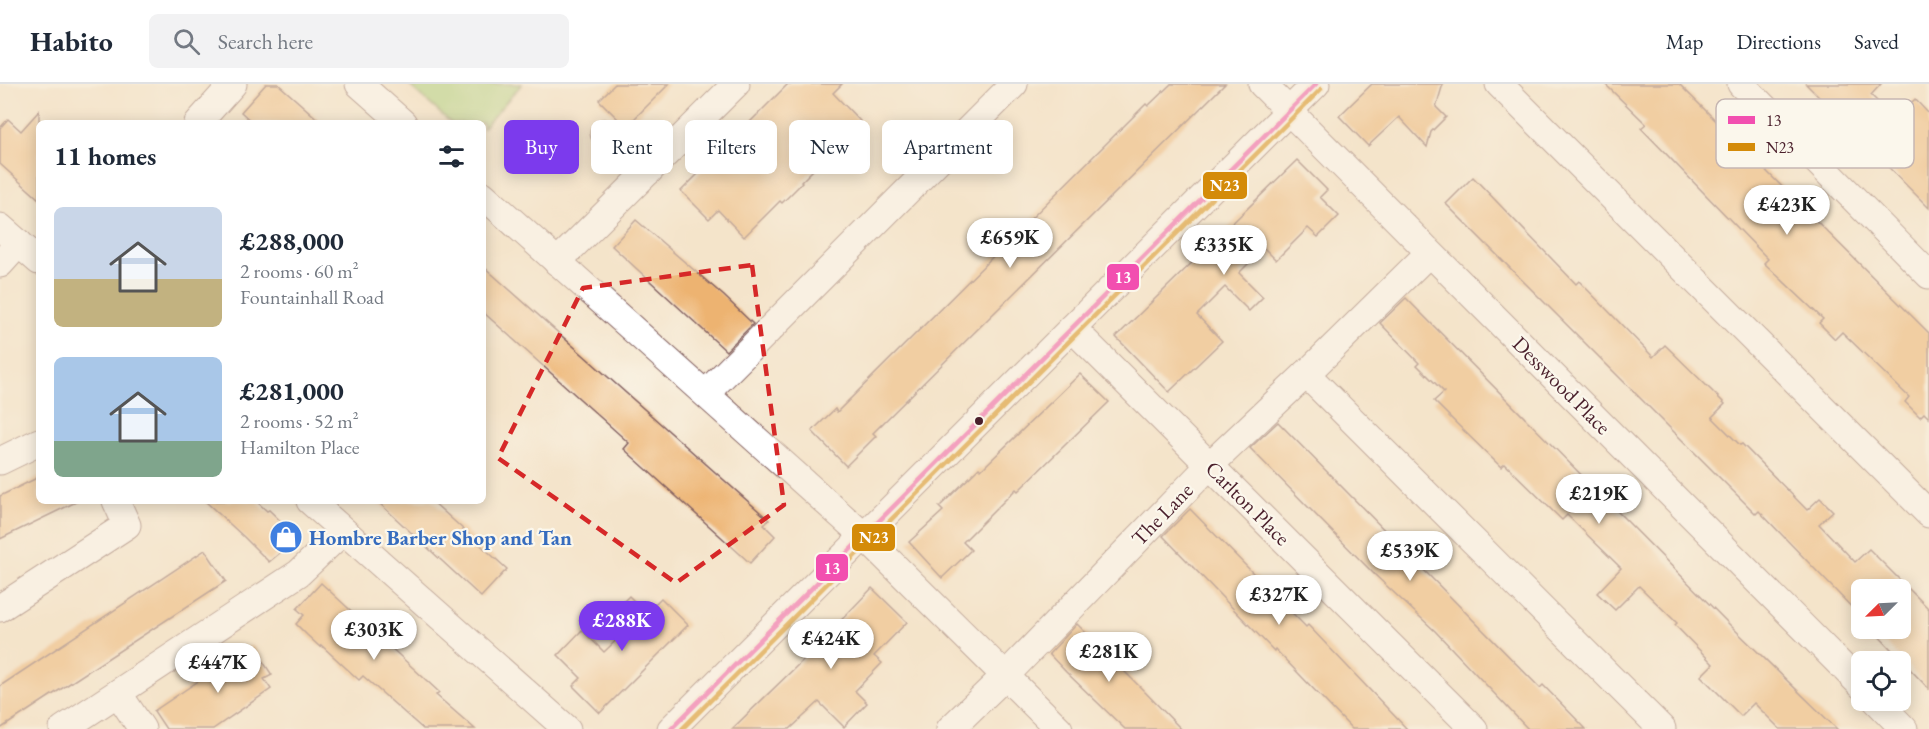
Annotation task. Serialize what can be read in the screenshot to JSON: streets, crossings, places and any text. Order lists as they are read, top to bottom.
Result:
{
  "streets": {
    "street": ["Desswood Place", "Carlton Place", "The Lane"]
  },
  "crossings": [
    ["Desswood Place", "The Lane"],
    ["Carlton Place", "The Lane"]
  ],
  "places": {
    "shop": ["Hombre Barber Shop and Tan"]
  },
  "lines": ["transit line 13", "transit line N23"],
  "legend": ["13", "N23"],
  "north": "bottom left",
  "page": {
    "header": "Habito",
    "search": "Search here",
    "nav": ["Map", "Directions", "Saved"],
    "chip": [
      "Buy",
      "Rent",
      "Filters",
      "New",
      "Apartment"
    ],
    "heading": "11 homes",
    "price": [
      "£423K",
      "£659K",
      "£335K",
      "£219K",
      "£539K",
      "£327K",
      "£288K",
      "£303K",
      "£424K",
      "£281K",
      "£447K"
    ],
    "list": [
      {
        "name": "£288,000",
        "note": "2 rooms · 60 m² · Fountainhall Road"
      },
      {
        "name": "£281,000",
        "note": "2 rooms · 52 m² · Hamilton Place"
      }
    ]
  }
}
